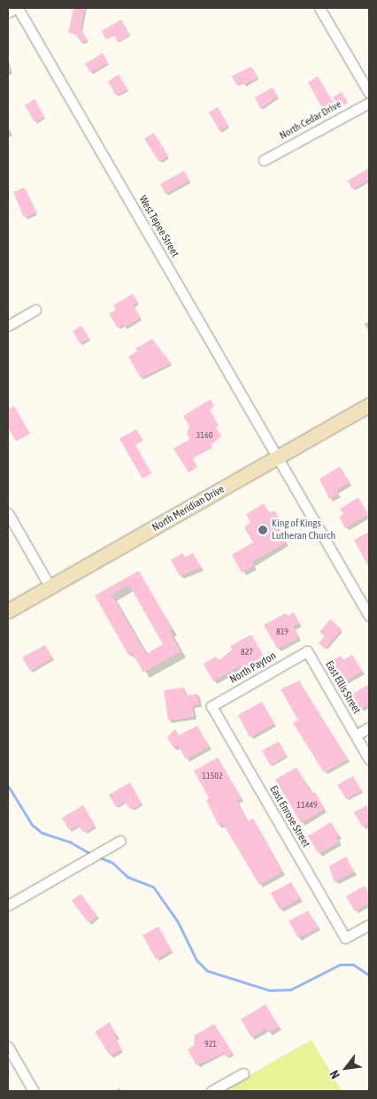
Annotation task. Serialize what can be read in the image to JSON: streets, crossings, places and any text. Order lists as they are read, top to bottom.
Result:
{
  "streets": {
    "street": [
      "North Cedar Drive",
      "West Tepee Street",
      "North Meridian Drive",
      "North Payton",
      "East Ellis Street",
      "East Enrose Street"
    ]
  },
  "crossings": [
    ["West Tepee Street", "North Meridian Drive"],
    ["North Payton", "East Ellis Street"],
    ["North Payton", "East Enrose Street"]
  ],
  "places": ["King of Kings Lutheran Church"],
  "house_numbers": [
    "3160",
    "819",
    "827",
    "11502",
    "11449",
    "921"
  ],
  "north": "bottom left"
}
